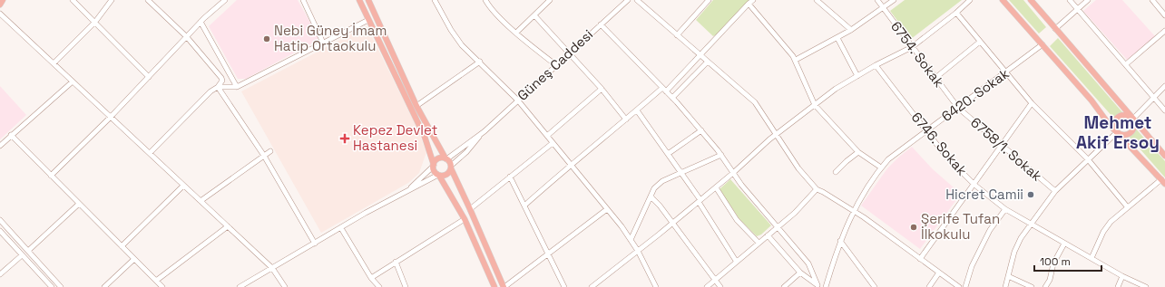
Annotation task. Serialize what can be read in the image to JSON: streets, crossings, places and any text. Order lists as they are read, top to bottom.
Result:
{
  "streets": {
    "street": [
      "6754. Sokak",
      "Güneş Caddesi",
      "6420. Sokak",
      "6746. Sokak",
      "6758/1. Sokak"
    ]
  },
  "crossings": [
    ["6754. Sokak", "6420. Sokak"],
    ["6754. Sokak", "6758/1. Sokak"],
    ["6420. Sokak", "6746. Sokak"],
    ["6420. Sokak", "6758/1. Sokak"]
  ],
  "districts": ["Mehmet Akif Ersoy"],
  "places": {
    "other": ["Nebi Güney İmam Hatip Ortaokulu", "Hicret Camii", "Şerife Tufan İlkokulu"],
    "health": ["Kepez Devlet Hastanesi"]
  },
  "scale_bar": "100 m"
}
